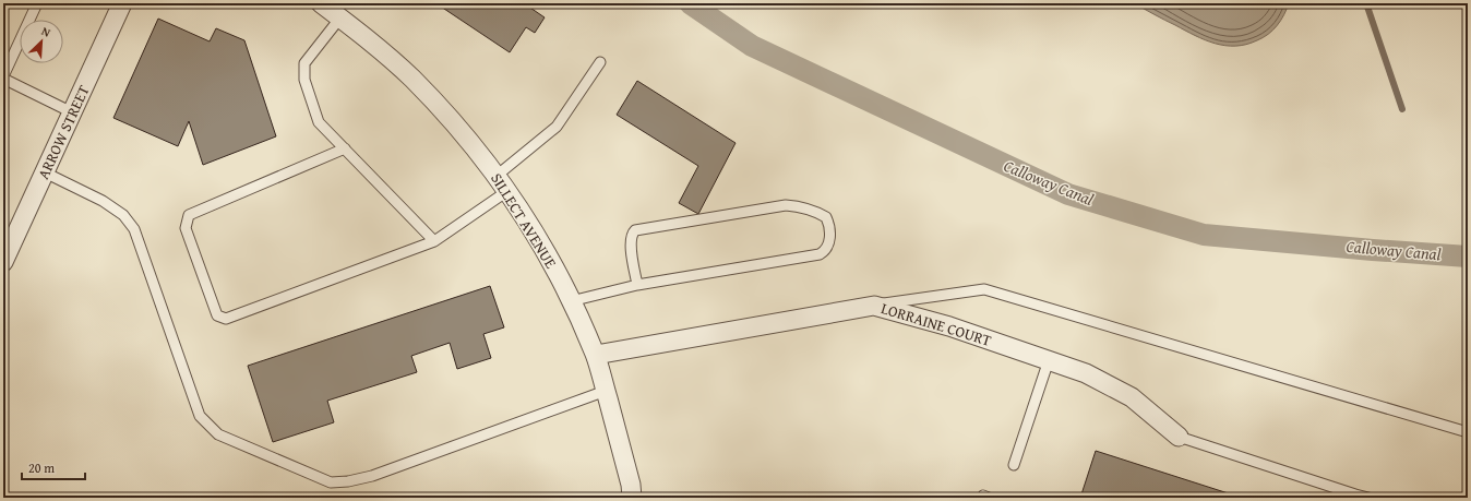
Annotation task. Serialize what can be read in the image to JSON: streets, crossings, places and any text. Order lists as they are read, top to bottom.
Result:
{
  "streets": {
    "street": ["ARROW STREET", "SILLECT AVENUE", "LORRAINE COURT"]
  },
  "crossings": [
    ["SILLECT AVENUE", "LORRAINE COURT"]
  ],
  "water": ["Calloway Canal"],
  "scale_bar": "20 m",
  "north": "top right"
}
